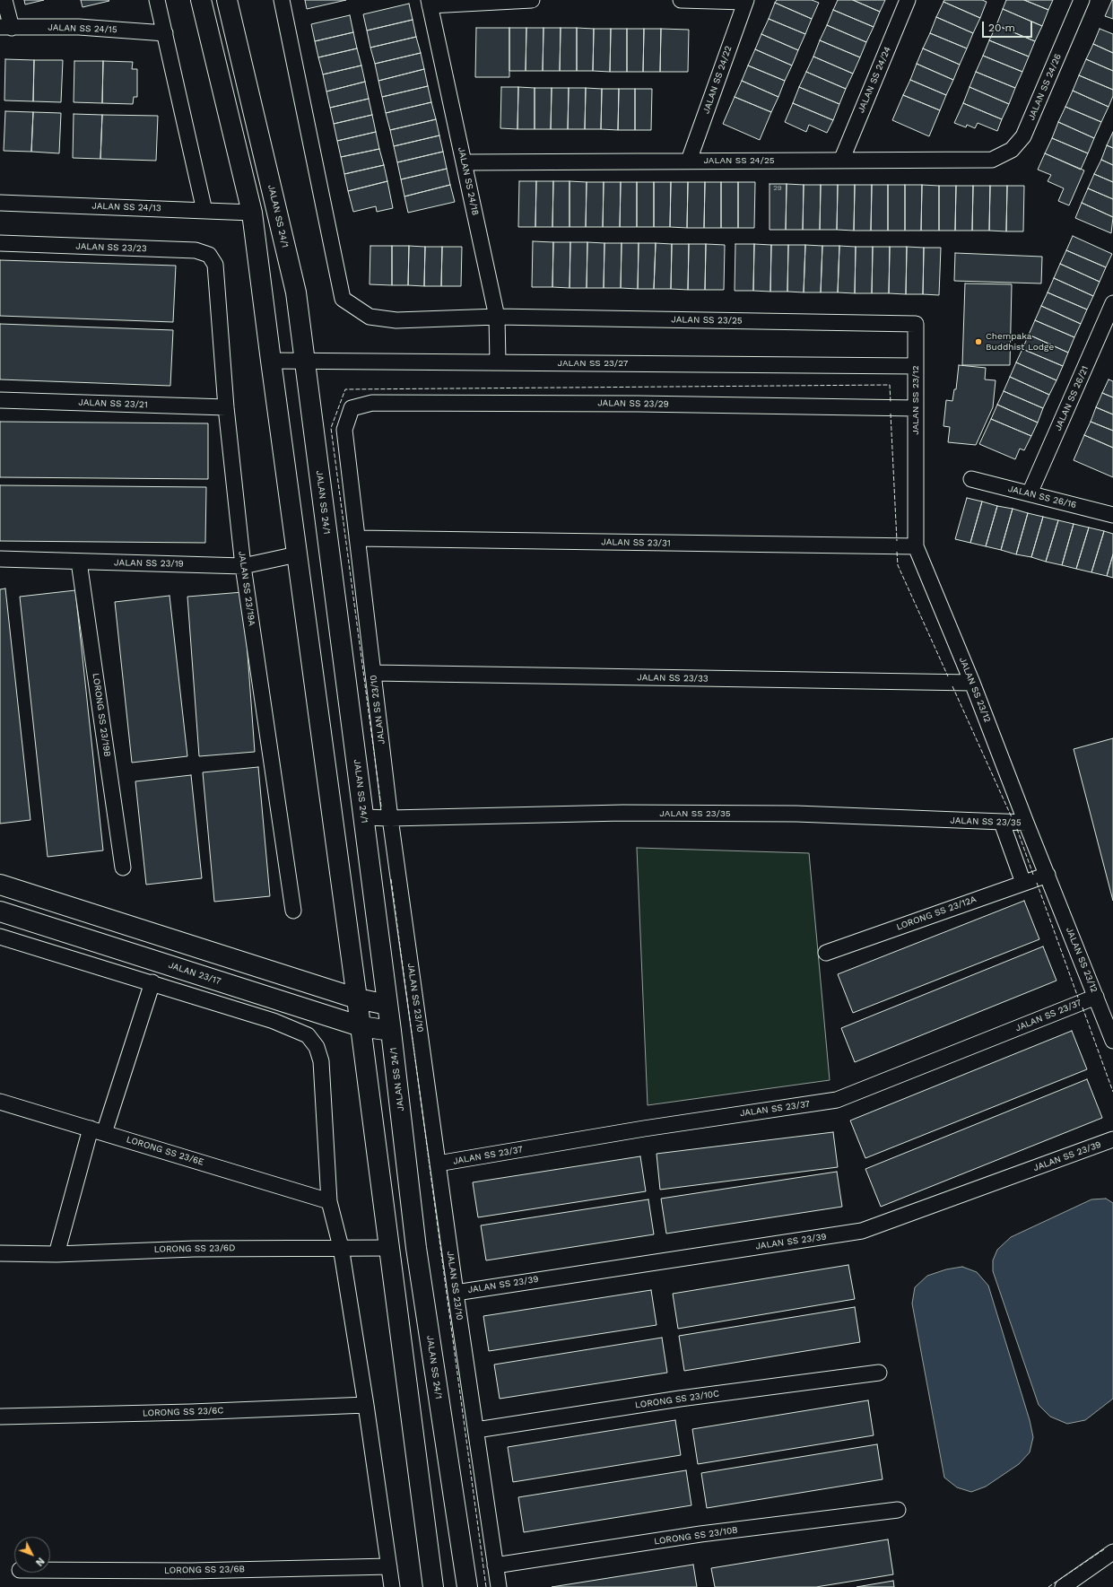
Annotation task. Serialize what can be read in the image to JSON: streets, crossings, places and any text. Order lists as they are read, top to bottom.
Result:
{
  "streets": {
    "main road": ["JALAN SS 24/1", "JALAN 23/17"],
    "street": [
      "JALAN SS 24/15",
      "JALAN SS 24/22",
      "JALAN SS 24/24",
      "JALAN SS 24/26",
      "JALAN SS 24/25",
      "JALAN SS 24/18",
      "JALAN SS 24/13",
      "JALAN SS 23/23",
      "JALAN SS 23/25",
      "JALAN SS 23/27",
      "JALAN SS 26/21",
      "JALAN SS 23/12",
      "JALAN SS 23/21",
      "JALAN SS 23/29",
      "JALAN SS 26/16",
      "JALAN SS 23/31",
      "JALAN SS 23/19",
      "JALAN SS 23/19A",
      "JALAN SS 23/33",
      "JALAN SS 23/10",
      "LORONG SS 23/19B",
      "JALAN SS 23/35",
      "LORONG SS 23/12A",
      "JALAN SS 23/37",
      "LORONG SS 23/6E",
      "JALAN SS 23/39",
      "LORONG SS 23/6D",
      "LORONG SS 23/10C",
      "LORONG SS 23/6C",
      "LORONG SS 23/10B",
      "LORONG SS 23/6B"
    ]
  },
  "crossings": [
    ["JALAN SS 24/22", "JALAN SS 24/25"],
    ["JALAN SS 24/24", "JALAN SS 24/25"],
    ["JALAN SS 24/26", "JALAN SS 24/25"],
    ["JALAN SS 24/25", "JALAN SS 24/18"],
    ["JALAN SS 24/18", "JALAN SS 23/25"],
    ["JALAN SS 24/18", "JALAN SS 23/27"],
    ["JALAN SS 24/1", "JALAN SS 23/27"],
    ["JALAN SS 24/1", "JALAN SS 23/35"],
    ["JALAN SS 24/1", "JALAN 23/17"],
    ["JALAN SS 23/23", "JALAN SS 23/19A"],
    ["JALAN SS 23/25", "JALAN SS 23/12"],
    ["JALAN SS 23/27", "JALAN SS 23/12"],
    ["JALAN SS 26/21", "JALAN SS 26/16"],
    ["JALAN SS 23/12", "JALAN SS 23/29"],
    ["JALAN SS 23/12", "JALAN SS 23/31"],
    ["JALAN SS 23/12", "JALAN SS 23/33"],
    ["JALAN SS 23/12", "JALAN SS 23/35"],
    ["JALAN SS 23/12", "LORONG SS 23/12A"],
    ["JALAN SS 23/12", "JALAN SS 23/37"],
    ["JALAN SS 23/21", "JALAN SS 23/19A"],
    ["JALAN SS 23/29", "JALAN SS 23/10"],
    ["JALAN SS 23/31", "JALAN SS 23/10"],
    ["JALAN SS 23/19", "JALAN SS 23/19A"],
    ["JALAN SS 23/19", "LORONG SS 23/19B"],
    ["JALAN SS 23/33", "JALAN SS 23/10"],
    ["JALAN SS 23/10", "JALAN SS 23/35"],
    ["JALAN SS 23/10", "JALAN SS 23/37"],
    ["JALAN SS 23/10", "JALAN SS 23/39"],
    ["JALAN SS 23/10", "LORONG SS 23/10C"],
    ["JALAN SS 23/10", "LORONG SS 23/10B"]
  ],
  "places": ["Chempaka Buddhist Lodge"],
  "house_numbers": ["29"],
  "scale_bar": "20 m",
  "north": "bottom right"
}
